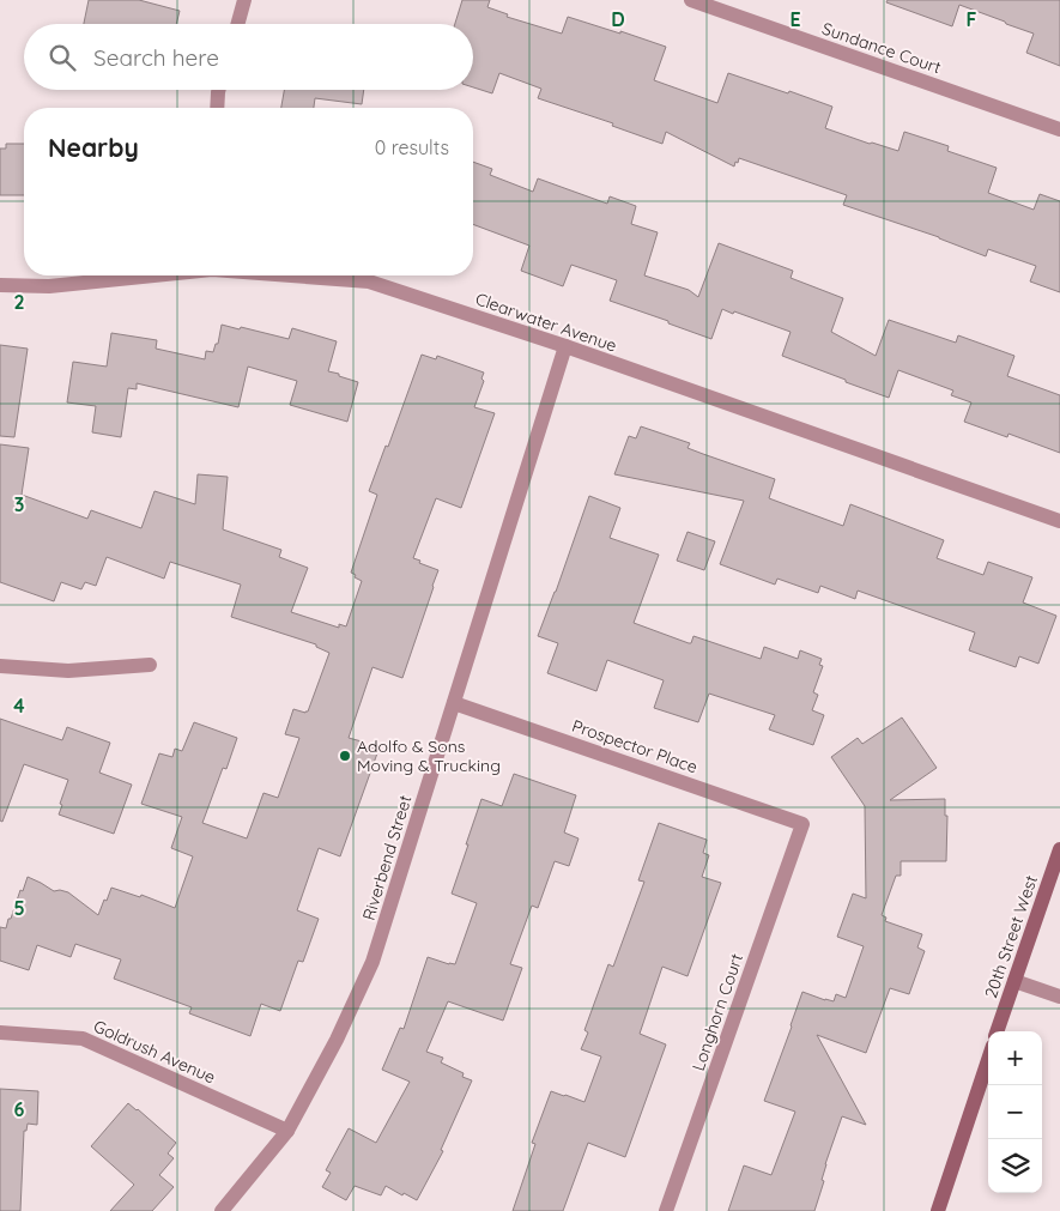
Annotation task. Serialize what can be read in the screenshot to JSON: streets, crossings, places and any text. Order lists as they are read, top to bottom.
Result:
{
  "streets": {
    "street": [
      "Sundance Court",
      "Clearwater Avenue",
      "Prospector Place",
      "Riverbend Street",
      "20th Street West",
      "Longhorn Court",
      "Goldrush Avenue"
    ]
  },
  "crossings": [
    ["Clearwater Avenue", "Riverbend Street"],
    ["Prospector Place", "Riverbend Street"],
    ["Prospector Place", "Longhorn Court"],
    ["Riverbend Street", "Goldrush Avenue"]
  ],
  "places": ["Adolfo & Sons Moving & Trucking"],
  "page": {
    "search": "Search here",
    "heading": ["Nearby", "0 results"],
    "map_buttons": ["+", "−"]
  },
  "grid": {
    "columns": ["D", "E", "F"],
    "rows": [
      "2",
      "3",
      "4",
      "5",
      "6"
    ]
  }
}
